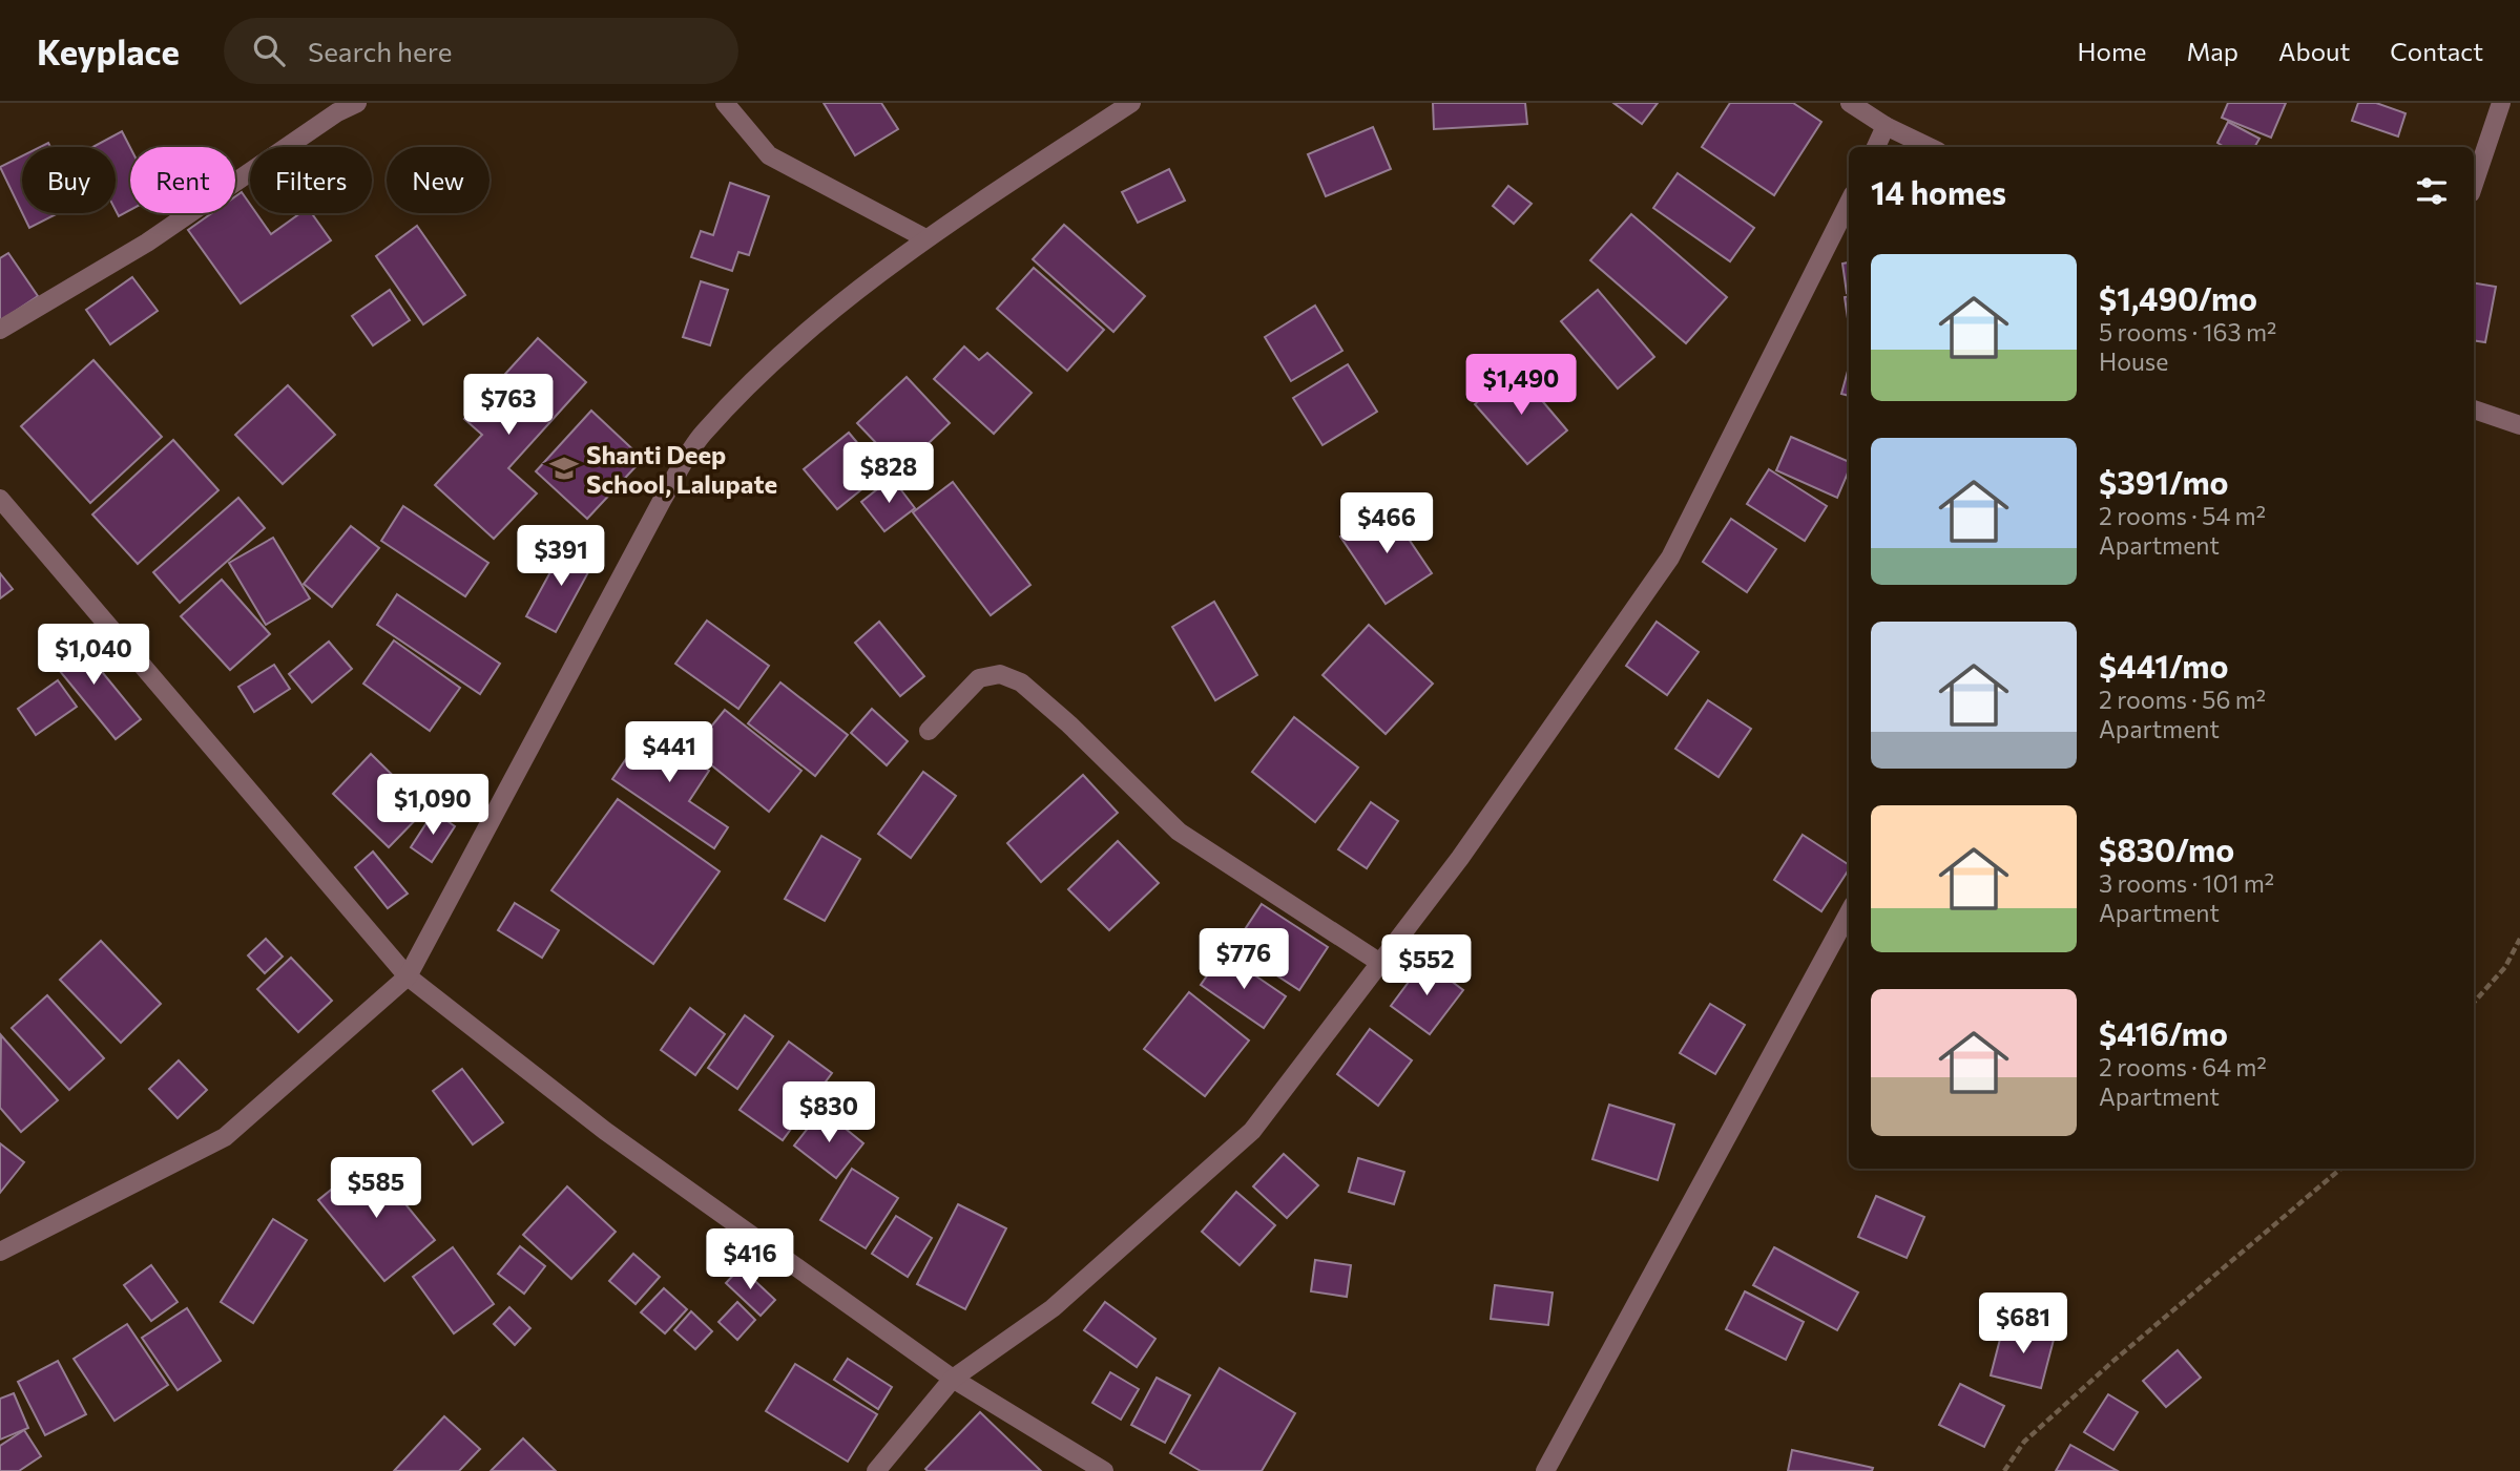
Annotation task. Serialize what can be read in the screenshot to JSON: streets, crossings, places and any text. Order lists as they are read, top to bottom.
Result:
{
  "places": {
    "school or university": ["Shanti Deep School, Lalupate"]
  },
  "page": {
    "header": "Keyplace",
    "search": "Search here",
    "nav": [
      "Home",
      "Map",
      "About",
      "Contact"
    ],
    "chip": [
      "Buy",
      "Rent",
      "Filters",
      "New"
    ],
    "heading": "14 homes",
    "list": [
      {
        "name": "$1,490/mo",
        "note": "5 rooms · 163 m² · House"
      },
      {
        "name": "$391/mo",
        "note": "2 rooms · 54 m² · Apartment"
      },
      {
        "name": "$441/mo",
        "note": "2 rooms · 56 m² · Apartment"
      },
      {
        "name": "$830/mo",
        "note": "3 rooms · 101 m² · Apartment"
      },
      {
        "name": "$416/mo",
        "note": "2 rooms · 64 m² · Apartment"
      }
    ],
    "price": [
      "$1,490",
      "$763",
      "$828",
      "$466",
      "$391",
      "$1,040",
      "$441",
      "$1,090",
      "$776",
      "$552",
      "$830",
      "$585",
      "$416",
      "$681"
    ]
  }
}
